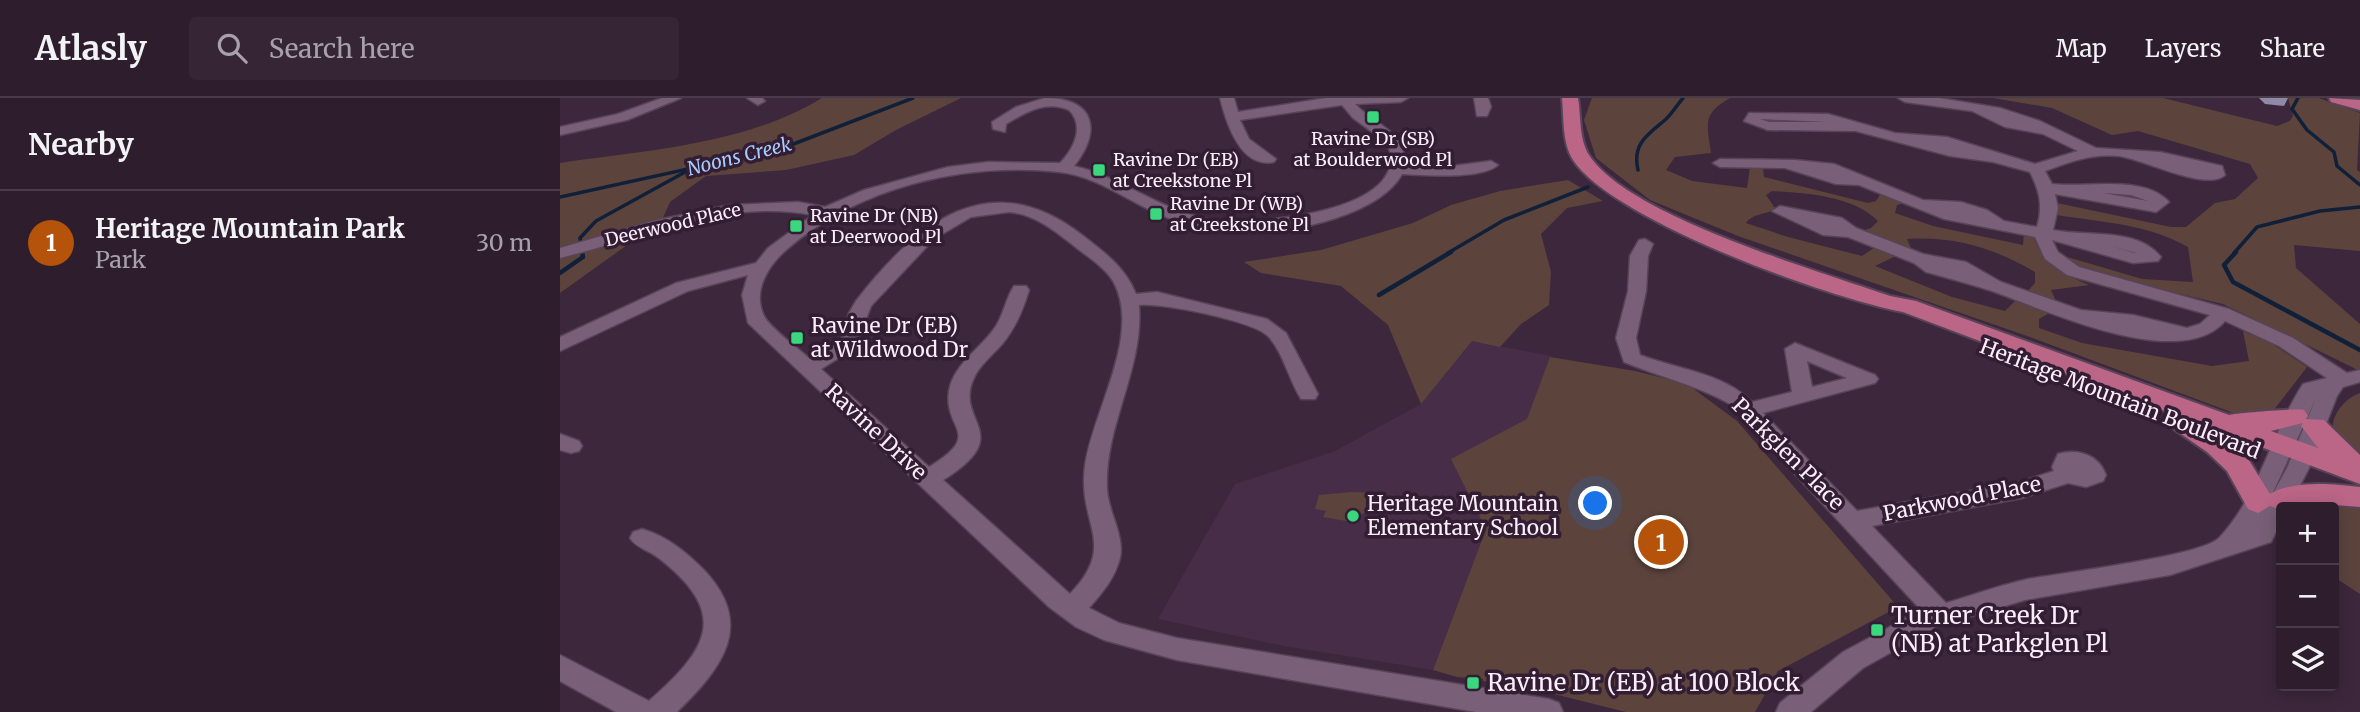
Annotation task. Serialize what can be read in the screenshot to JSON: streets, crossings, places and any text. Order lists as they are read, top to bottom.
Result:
{
  "streets": {
    "main road": ["Heritage Mountain Boulevard"],
    "street": [
      "Deerwood Place",
      "Ravine Drive",
      "Parkglen Place",
      "Parkwood Place"
    ]
  },
  "crossings": [
    ["Deerwood Place", "Ravine Drive"],
    ["Parkglen Place", "Parkwood Place"]
  ],
  "water": ["Noons Creek"],
  "places": {
    "transit": [
      "Ravine Dr (SB) at Boulderwood Pl",
      "Ravine Dr (EB) at Creekstone Pl",
      "Ravine Dr (WB) at Creekstone Pl",
      "Ravine Dr (NB) at Deerwood Pl",
      "Ravine Dr (EB) at Wildwood Dr",
      "Turner Creek Dr (NB) at Parkglen Pl",
      "Ravine Dr (EB) at 100 Block"
    ],
    "other": ["Heritage Mountain Elementary School"]
  },
  "page": {
    "header": "Atlasly",
    "search": "Search here",
    "nav": ["Map", "Layers", "Share"],
    "heading": "Nearby",
    "list": [
      {
        "mark": "1",
        "name": "Heritage Mountain Park",
        "note": "Park",
        "value": "30 m"
      }
    ],
    "map_buttons": ["+", "−"],
    "pins": "1"
  }
}
